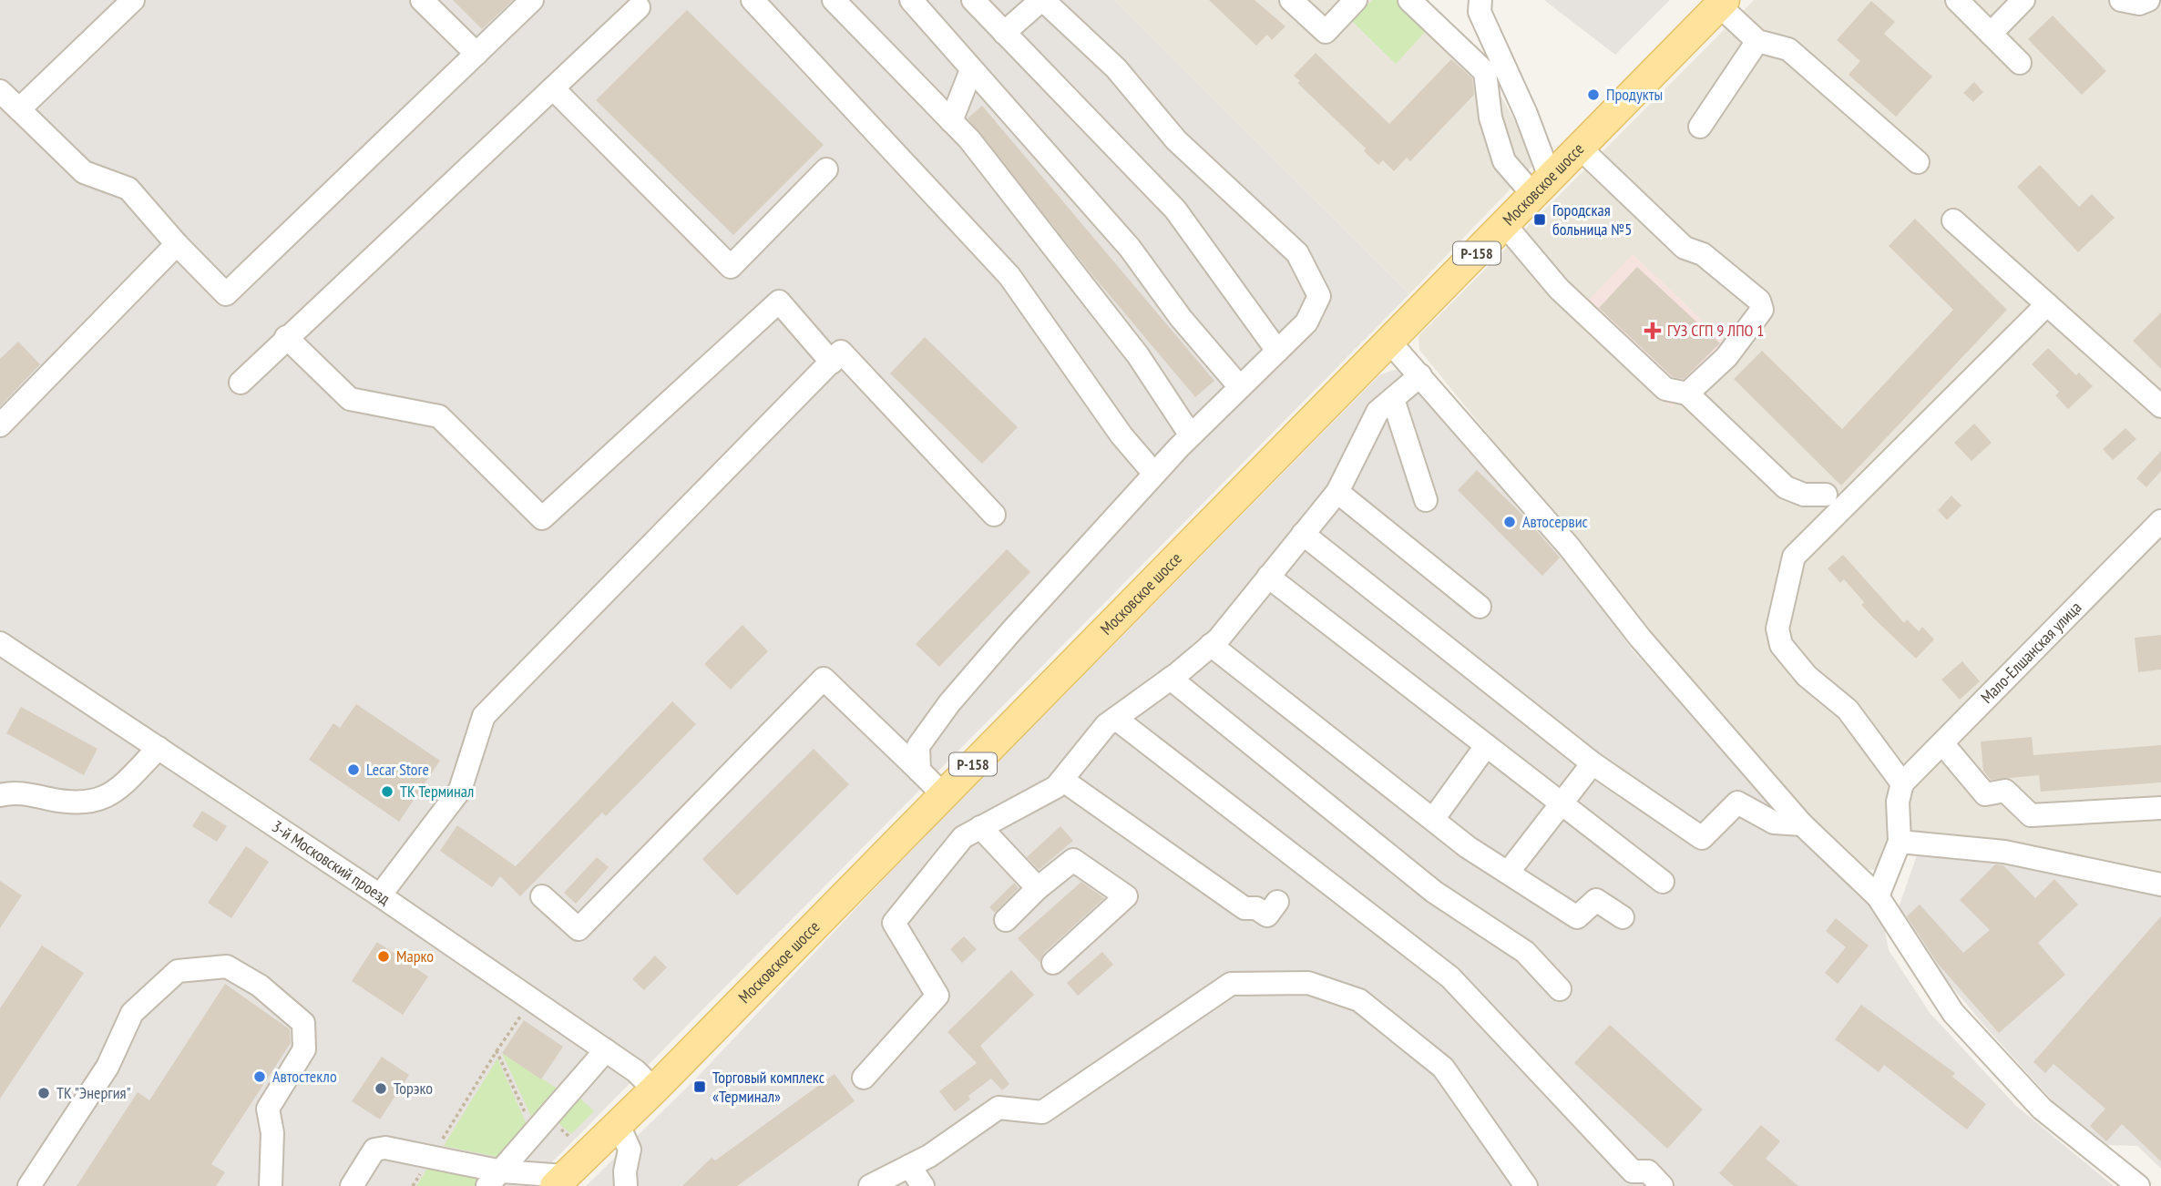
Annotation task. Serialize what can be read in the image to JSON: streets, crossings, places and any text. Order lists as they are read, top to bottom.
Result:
{
  "streets": {
    "main road": ["Московское шоссе", "Р-158"],
    "street": ["Мало-Елшанская улица", "3-й Московский проезд"]
  },
  "crossings": [
    ["Московское шоссе", "3-й Московский проезд"]
  ],
  "places": {
    "other": [
      "Продукты",
      "Автосервис",
      "Lecar Store",
      "ТК Терминал",
      "Марко",
      "Автостекло",
      "Торэко",
      "ТК \"Энергия\""
    ],
    "transit": ["Городская больница №5", "Торговый комплекс «Терминал»"],
    "health": ["ГУЗ СГП 9 ЛПО 1"]
  }
}
